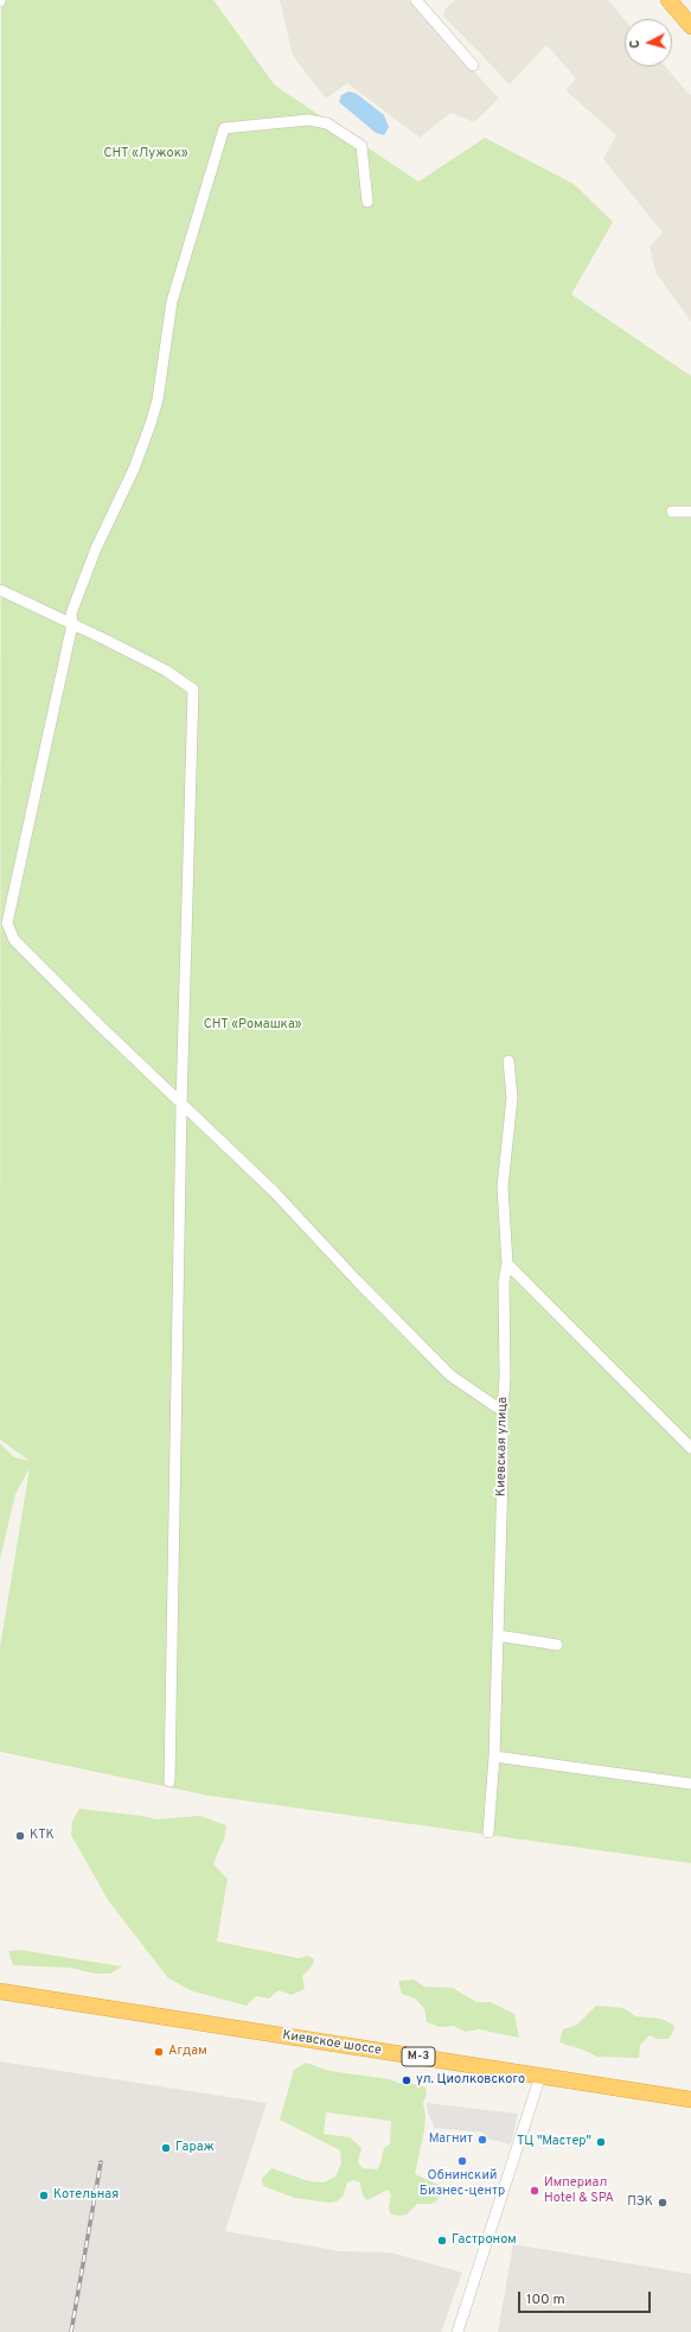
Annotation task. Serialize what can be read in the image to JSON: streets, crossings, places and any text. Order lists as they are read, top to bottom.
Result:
{
  "streets": {
    "highway": ["Киевское шоссе", "М-3"],
    "street": ["Киевская улица"]
  },
  "parks": ["СНТ «Лужок»", "СНТ «Ромашка»"],
  "places": [
    "КТК",
    "Агдам",
    "ул. Циолковского",
    "Магнит",
    "ТЦ \"Мастер\"",
    "Гараж",
    "Обнинский Бизнес-центр",
    "Империал Hotel & SPA",
    "Котельная",
    "ПЭК",
    "Гастроном"
  ],
  "scale_bar": "100 m",
  "north": "left"
}
